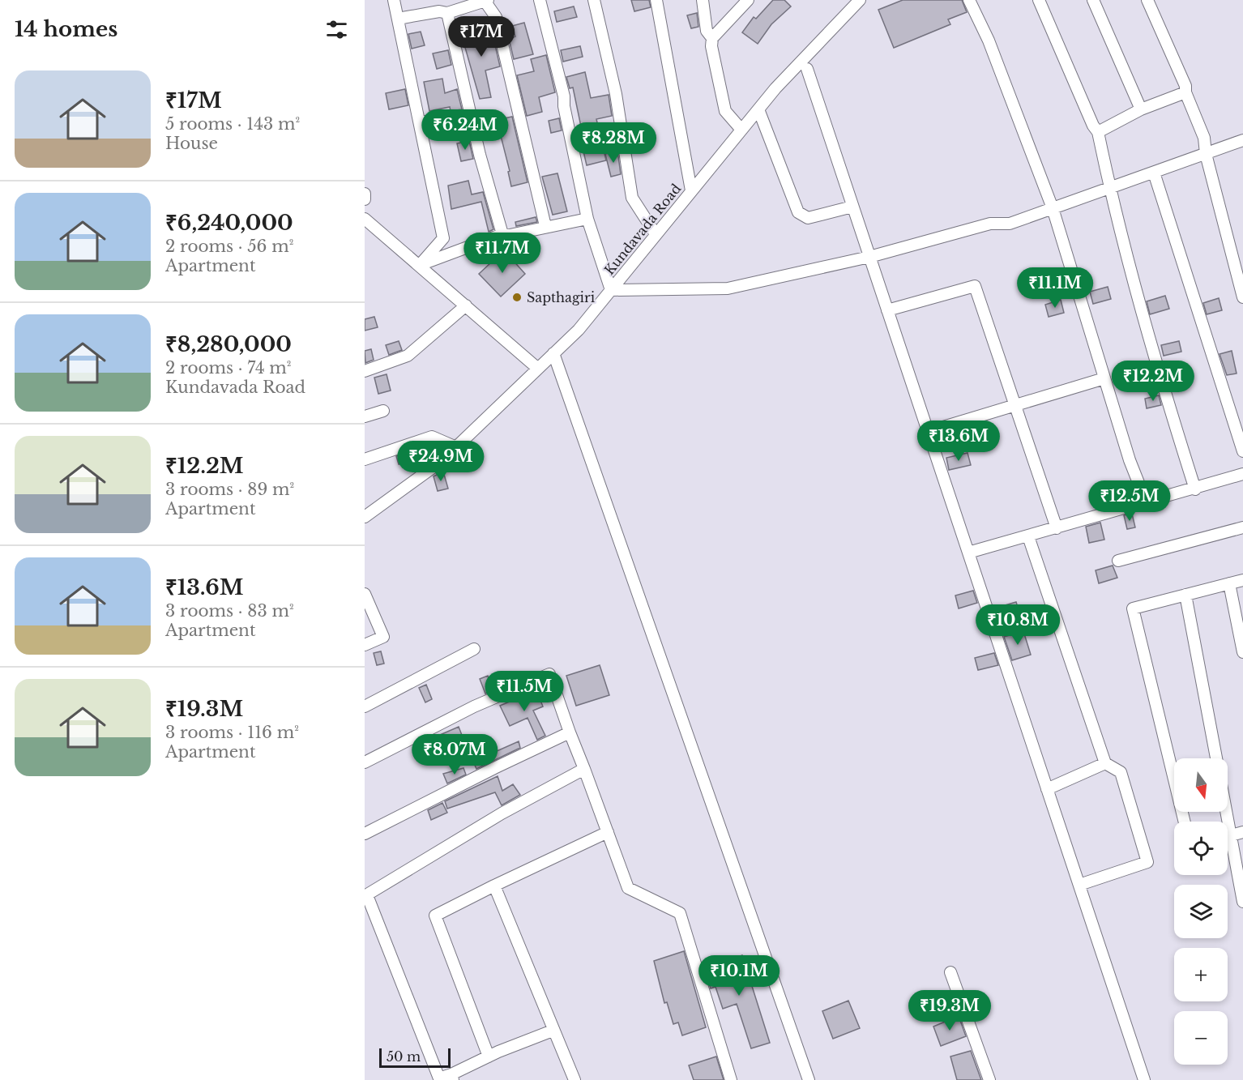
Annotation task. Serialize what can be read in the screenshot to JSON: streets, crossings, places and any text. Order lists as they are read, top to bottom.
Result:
{
  "streets": {
    "street": ["Kundavada Road"]
  },
  "places": ["Sapthagiri"],
  "scale_bar": "50 m",
  "north": "bottom",
  "page": {
    "heading": "14 homes",
    "price": [
      "₹17M",
      "₹6.24M",
      "₹8.28M",
      "₹11.7M",
      "₹11.1M",
      "₹12.2M",
      "₹13.6M",
      "₹24.9M",
      "₹12.5M",
      "₹10.8M",
      "₹11.5M",
      "₹8.07M",
      "₹10.1M",
      "₹19.3M"
    ],
    "list": [
      {
        "name": "₹17M",
        "note": "5 rooms · 143 m² · House"
      },
      {
        "name": "₹6,240,000",
        "note": "2 rooms · 56 m² · Apartment"
      },
      {
        "name": "₹8,280,000",
        "note": "2 rooms · 74 m² · Kundavada Road"
      },
      {
        "name": "₹12.2M",
        "note": "3 rooms · 89 m² · Apartment"
      },
      {
        "name": "₹13.6M",
        "note": "3 rooms · 83 m² · Apartment"
      },
      {
        "name": "₹19.3M",
        "note": "3 rooms · 116 m² · Apartment"
      }
    ],
    "map_buttons": ["+", "−"],
    "scale": "50 m"
  }
}
